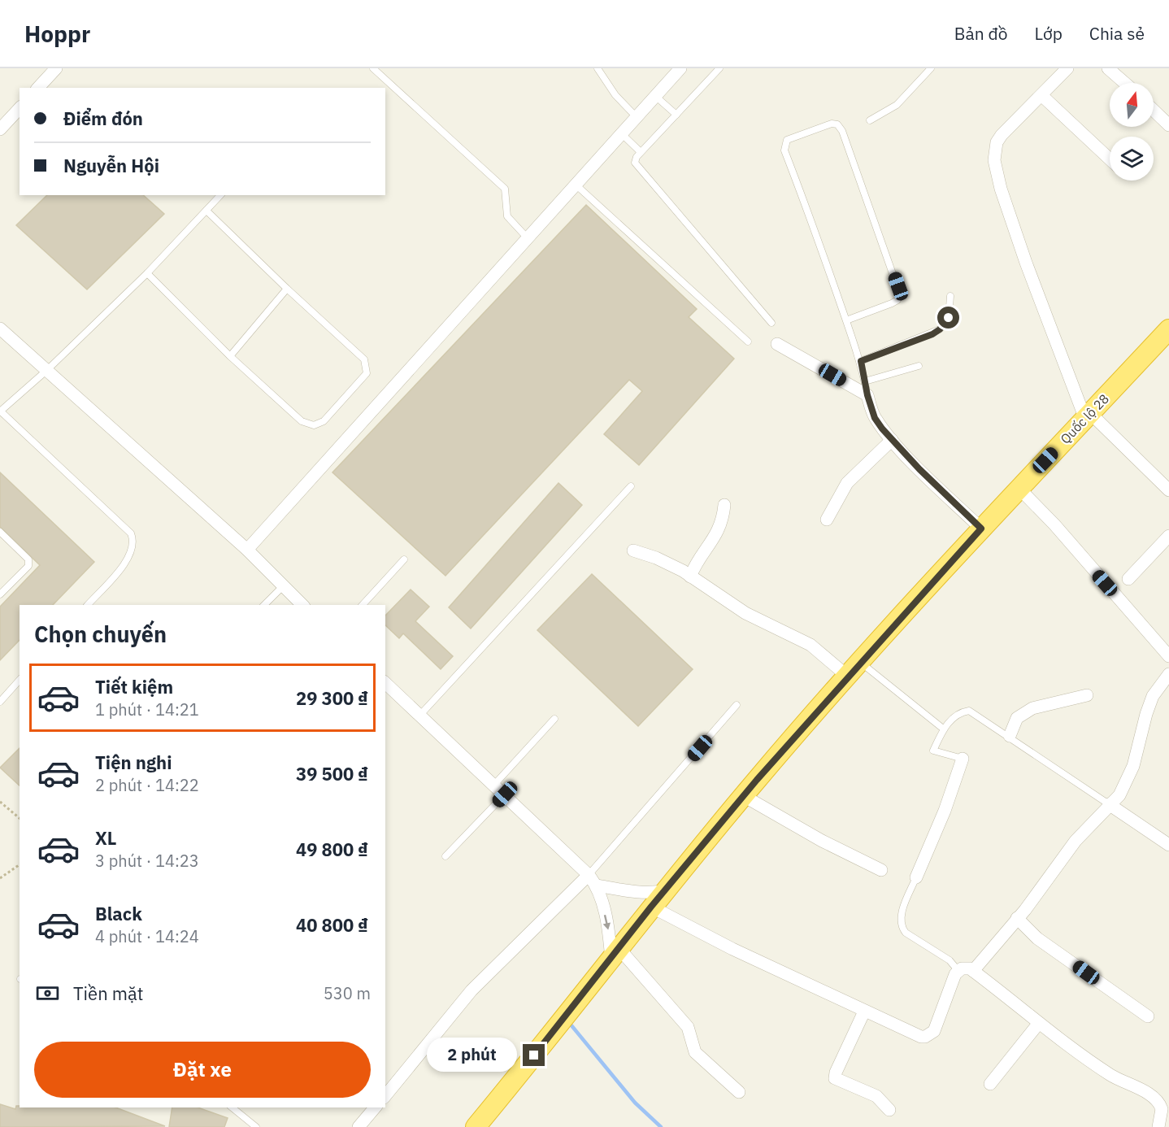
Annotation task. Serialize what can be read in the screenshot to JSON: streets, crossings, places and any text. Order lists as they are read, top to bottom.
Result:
{
  "streets": {
    "highway": ["Quốc lộ 28"]
  },
  "north": "top",
  "page": {
    "header": "Hoppr",
    "nav": ["Bản đồ", "Lớp", "Chia sẻ"],
    "banner": ["Điểm đón", "Nguyễn Hội"],
    "heading": "Chọn chuyến",
    "list": [
      {
        "name": "Tiết kiệm",
        "note": "1 phút · 14:21",
        "value": "29 300 ₫"
      },
      {
        "name": "Tiện nghi",
        "note": "2 phút · 14:22",
        "value": "39 500 ₫"
      },
      {
        "name": "XL",
        "note": "3 phút · 14:23",
        "value": "49 800 ₫"
      },
      {
        "name": "Black",
        "note": "4 phút · 14:24",
        "value": "40 800 ₫"
      }
    ],
    "pay": ["Tiền mặt", "530 m"],
    "buttons": "Đặt xe",
    "bubble": "2 phút"
  }
}
